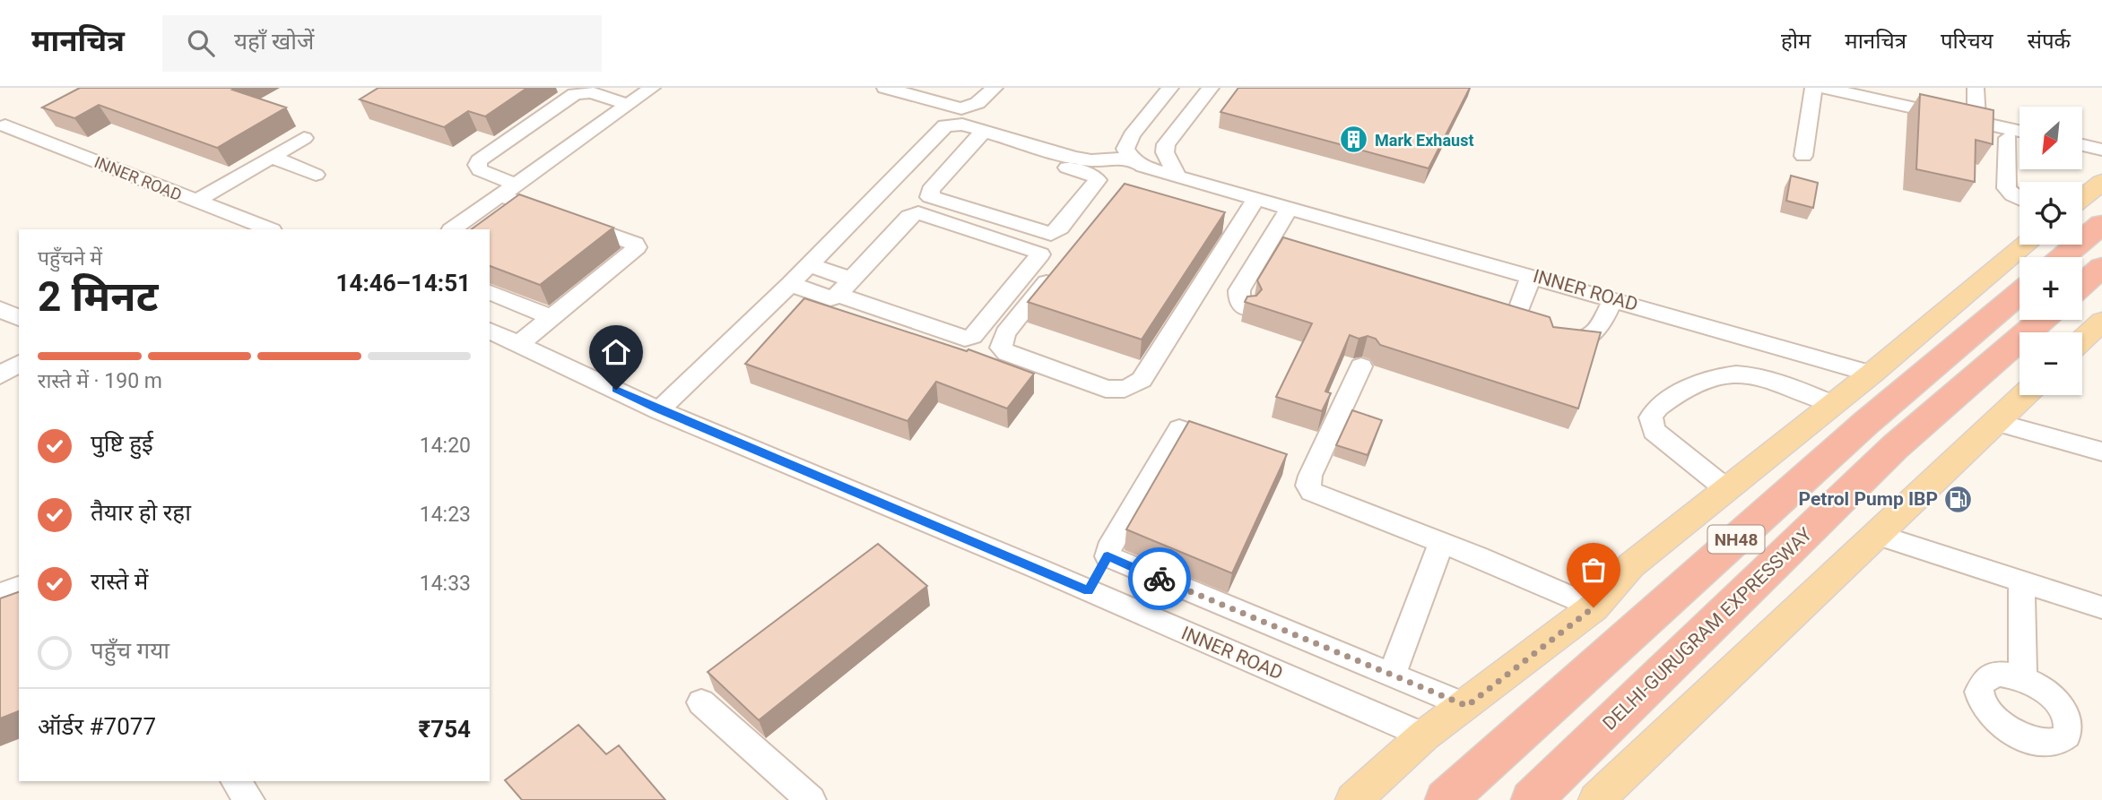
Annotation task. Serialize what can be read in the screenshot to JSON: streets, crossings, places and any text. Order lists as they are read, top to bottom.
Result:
{
  "streets": {
    "highway": ["NH48", "DELHI-GURUGRAM EXPRESSWAY"],
    "street": ["INNER ROAD"]
  },
  "places": {
    "building": ["Mark Exhaust"],
    "fuel station": ["Petrol Pump IBP"]
  },
  "north": "bottom left",
  "page": {
    "header": "मानचित्र",
    "search": "यहाँ खोजें",
    "nav": [
      "होम",
      "मानचित्र",
      "परिचय",
      "संपर्क"
    ],
    "map_buttons": ["+", "−"],
    "heading": ["2 मिनट", "पहुँचने में", "14:46–14:51"],
    "panel": ["ऑर्डर #7077", "₹754"],
    "bar": "रास्ते में · 190 m",
    "list": [
      ["पुष्टि हुई", "14:20"],
      ["तैयार हो रहा", "14:23"],
      ["रास्ते में", "14:33"],
      "पहुँच गया"
    ]
  }
}
